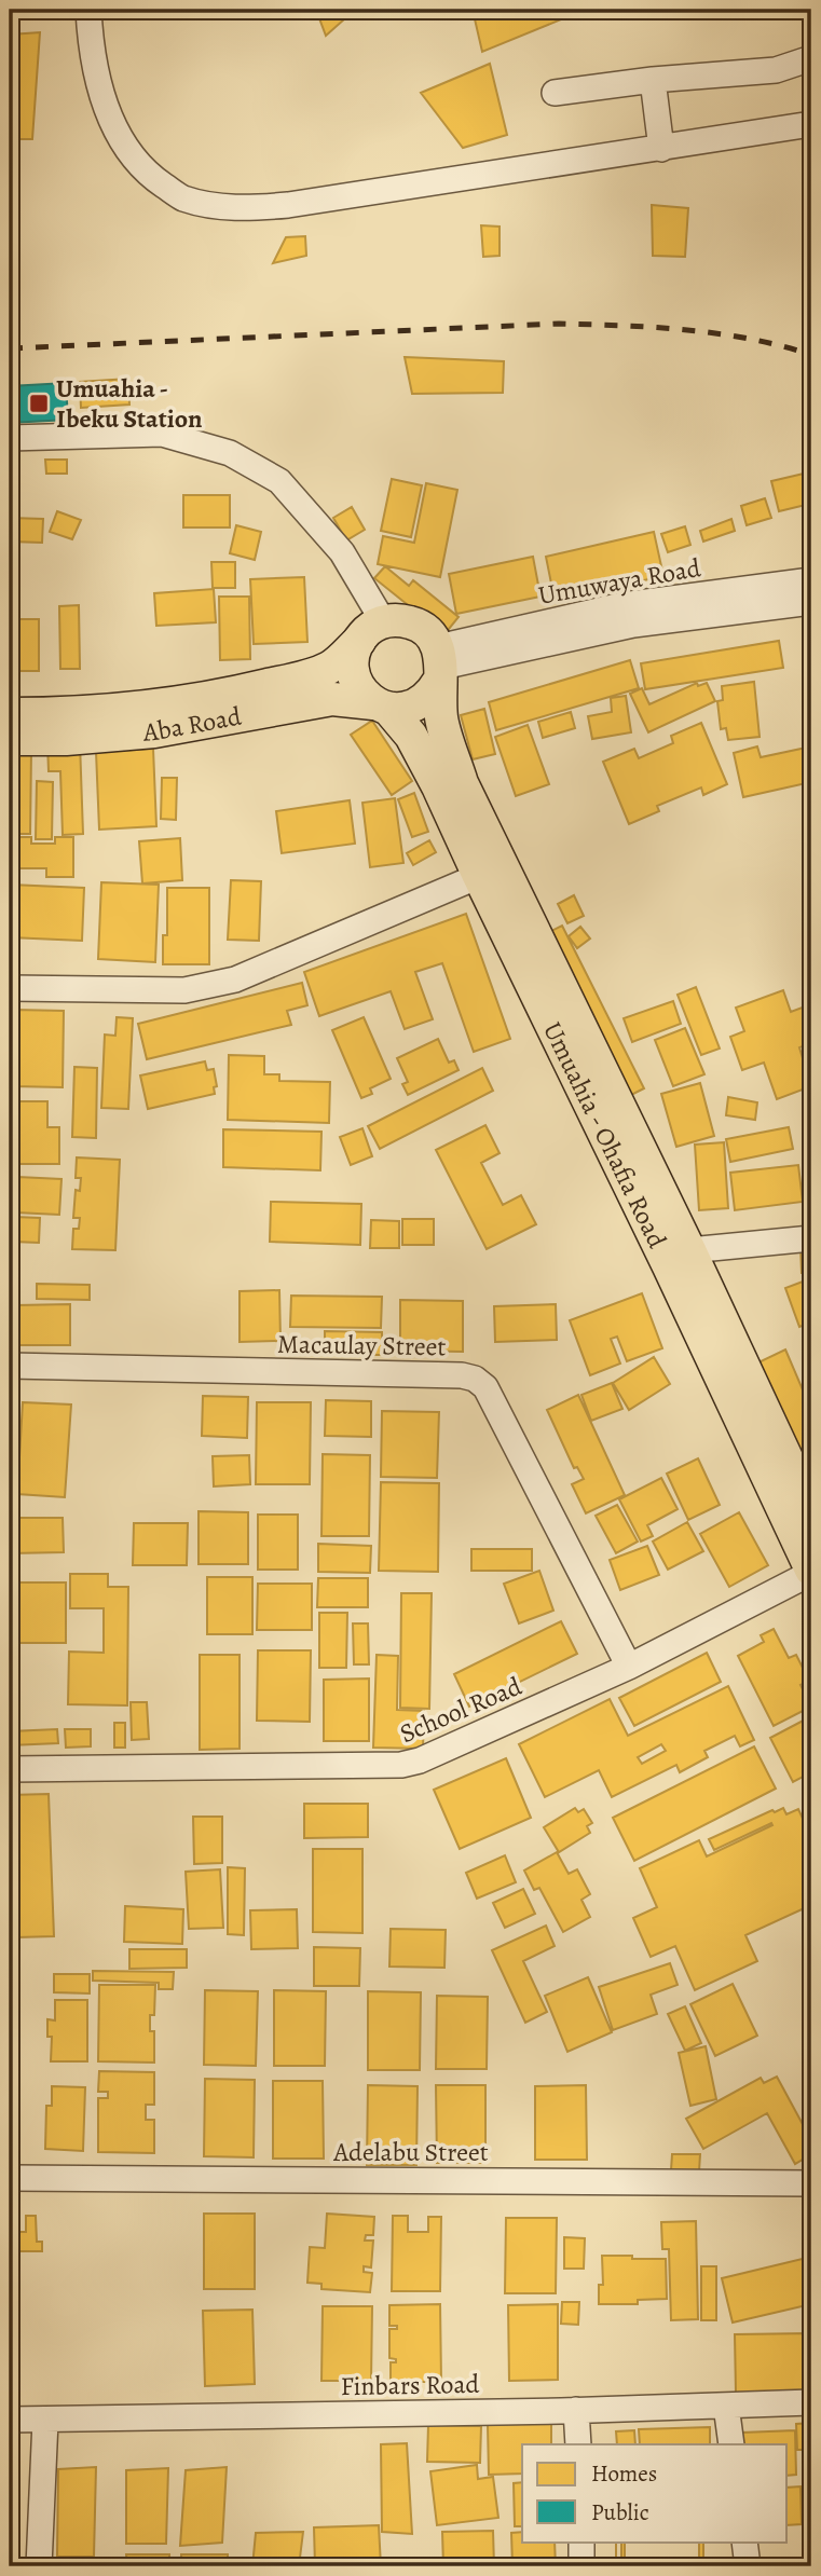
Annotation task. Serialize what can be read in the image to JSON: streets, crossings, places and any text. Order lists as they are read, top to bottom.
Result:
{
  "streets": {
    "main road": ["Aba Road", "Umuahia - Ohafia Road"],
    "street": [
      "Umuwaya Road",
      "Macaulay Street",
      "School Road",
      "Adelabu Street",
      "Finbars Road"
    ]
  },
  "crossings": [
    ["Umuwaya Road", "Aba Road"],
    ["Umuwaya Road", "Umuahia - Ohafia Road"],
    ["Aba Road", "Umuahia - Ohafia Road"],
    ["Umuahia - Ohafia Road", "School Road"],
    ["Macaulay Street", "School Road"]
  ],
  "places": {
    "transit": ["Umuahia - Ibeku Station"]
  },
  "legend": ["Homes", "Public"]
}
